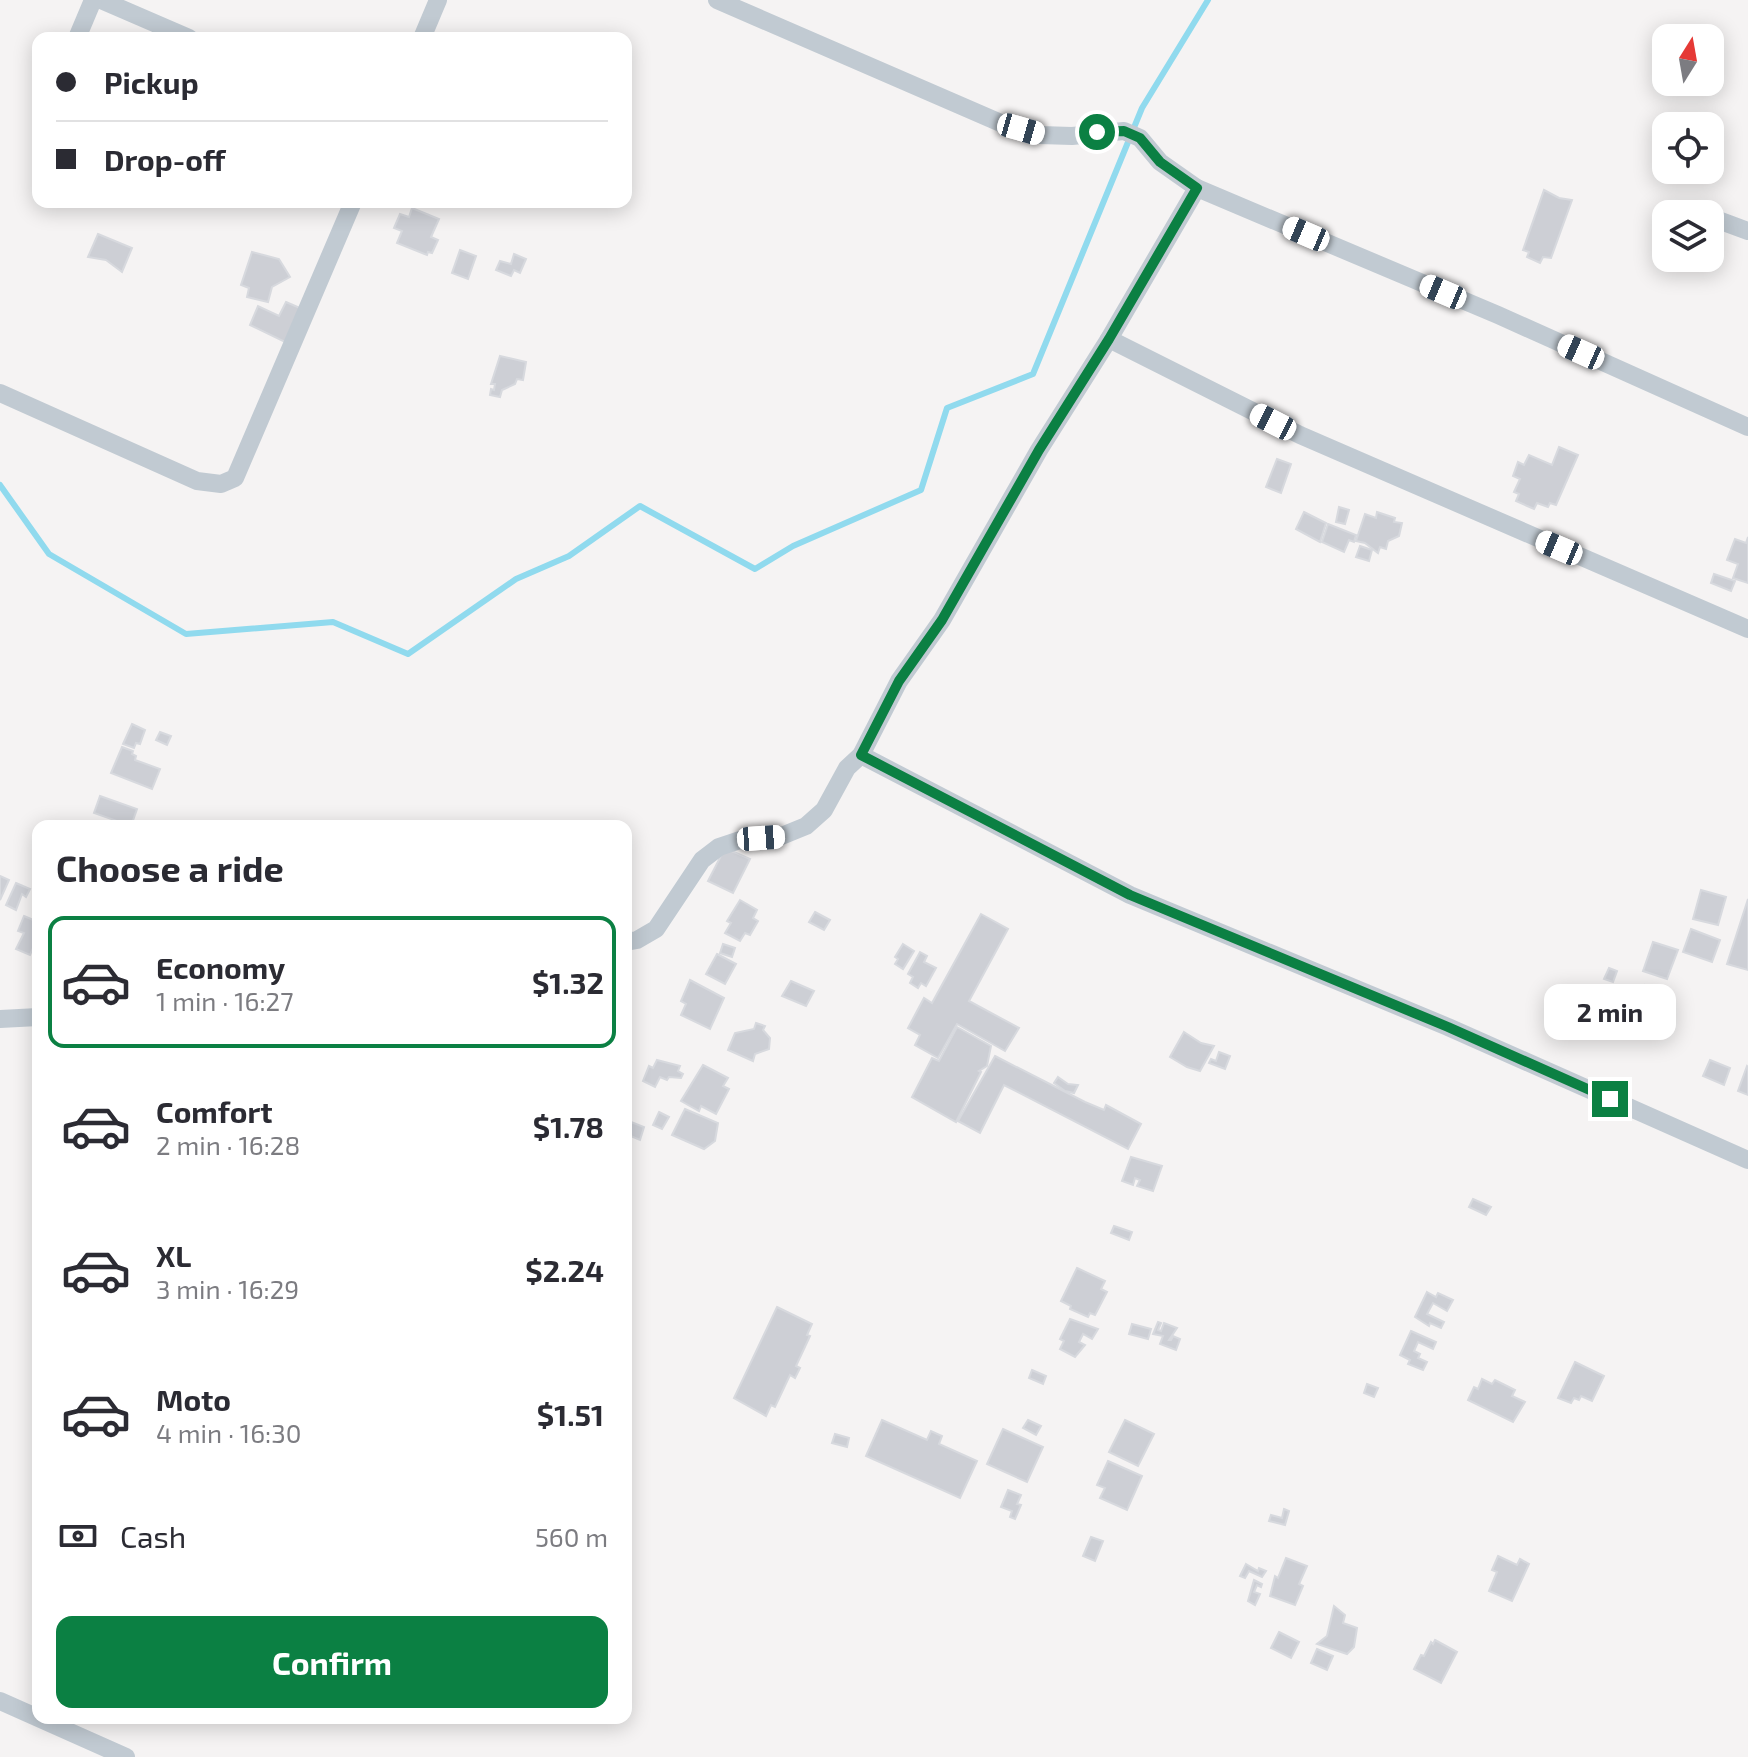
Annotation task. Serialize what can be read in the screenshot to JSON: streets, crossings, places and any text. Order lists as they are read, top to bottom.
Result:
{
  "north": "top",
  "page": {
    "banner": ["Pickup", "Drop-off"],
    "heading": "Choose a ride",
    "list": [
      {
        "name": "Economy",
        "note": "1 min · 16:27",
        "value": "$1.32"
      },
      {
        "name": "Comfort",
        "note": "2 min · 16:28",
        "value": "$1.78"
      },
      {
        "name": "XL",
        "note": "3 min · 16:29",
        "value": "$2.24"
      },
      {
        "name": "Moto",
        "note": "4 min · 16:30",
        "value": "$1.51"
      }
    ],
    "bubble": "2 min",
    "pay": ["Cash", "560 m"],
    "buttons": "Confirm"
  }
}
